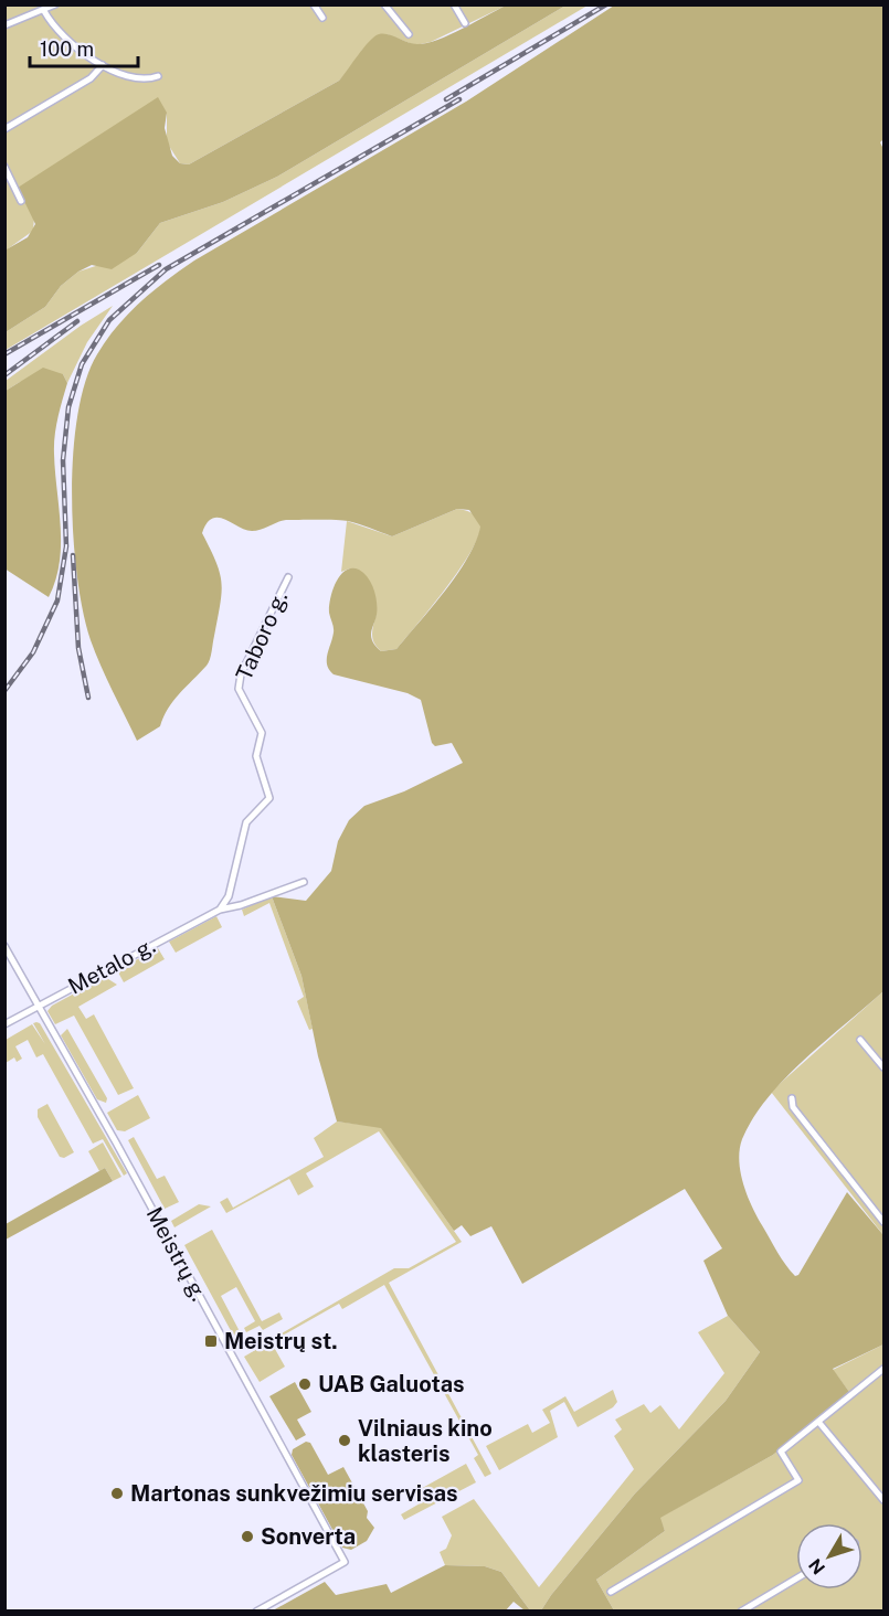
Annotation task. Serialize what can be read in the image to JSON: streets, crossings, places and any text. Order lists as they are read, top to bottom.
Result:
{
  "streets": {
    "street": ["Taboro g.", "Metalo g.", "Meistrų g."]
  },
  "crossings": [
    ["Taboro g.", "Metalo g."],
    ["Metalo g.", "Meistrų g."]
  ],
  "places": {
    "transit": ["Meistrų st."],
    "other": [
      "UAB Galuotas",
      "Vilniaus kino klasteris",
      "Martonas sunkvežimiu servisas",
      "Sonverta"
    ]
  },
  "scale_bar": "100 m",
  "north": "bottom left"
}
